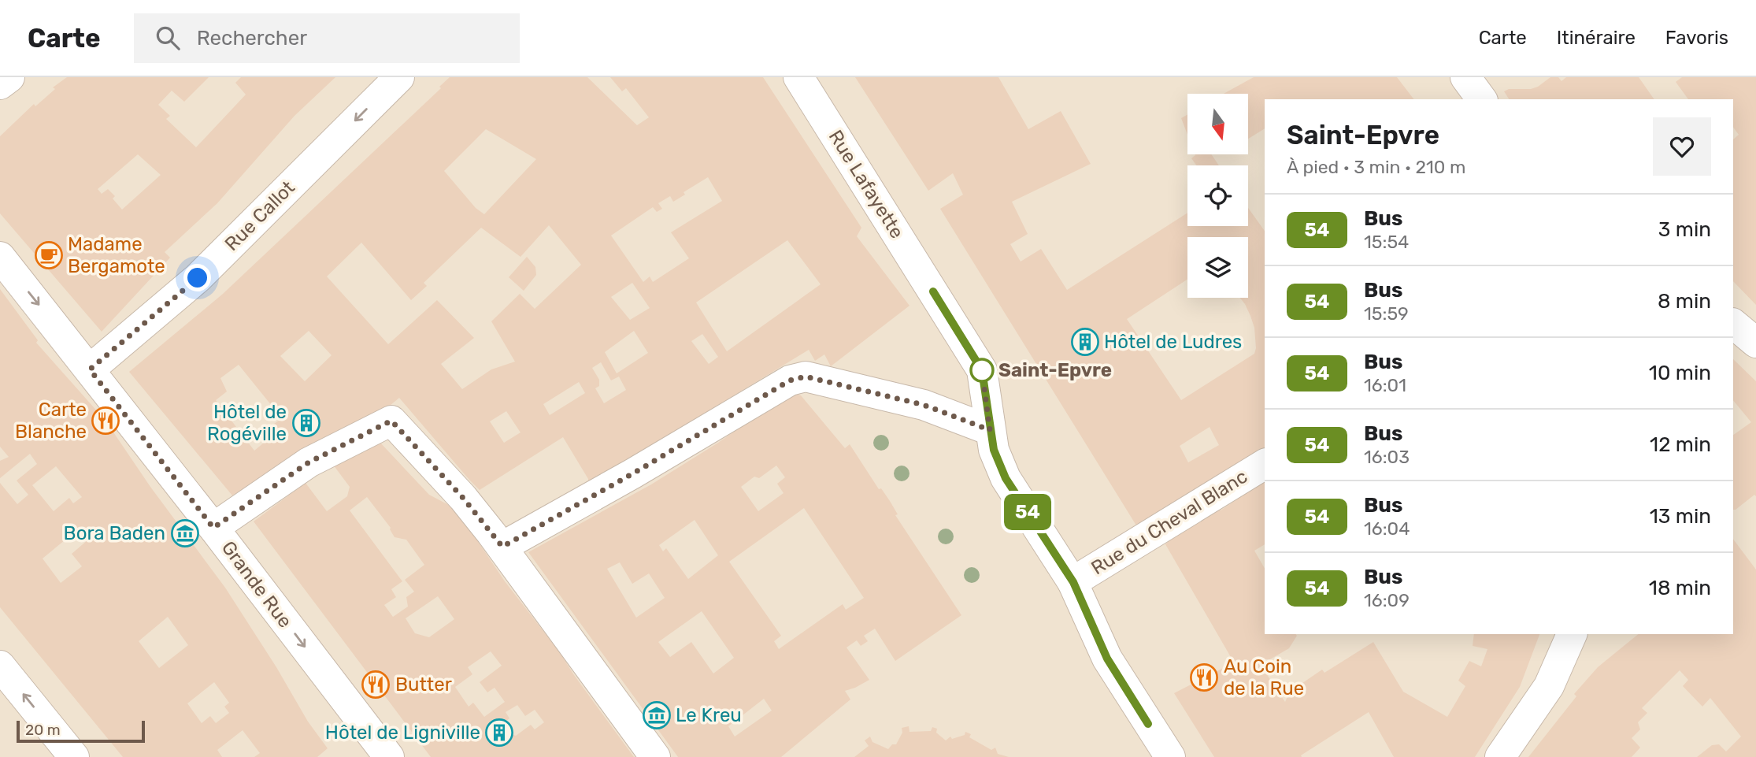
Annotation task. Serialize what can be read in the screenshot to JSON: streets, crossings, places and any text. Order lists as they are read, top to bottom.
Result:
{
  "streets": {
    "street": [
      "Rue Lafayette",
      "Rue Callot",
      "Rue du Cheval Blanc",
      "Grande Rue"
    ]
  },
  "crossings": [
    ["Rue Lafayette", "Rue du Cheval Blanc"],
    ["Rue Callot", "Grande Rue"]
  ],
  "one_way": ["Rue Callot"],
  "places": {
    "cafe": ["Madame Bergamote"],
    "building": ["Hôtel de Ludres", "Hôtel de Rogéville", "Hôtel de Ligniville"],
    "other": ["Saint-Epvre"],
    "restaurant": ["Carte Blanche", "Au Coin de la Rue", "Butter"],
    "museum": ["Bora Baden", "Le Kreu"]
  },
  "lines": ["bus line 54"],
  "scale_bar": "20 m",
  "north": "bottom",
  "page": {
    "header": "Carte",
    "search": "Rechercher",
    "nav": ["Carte", "Itinéraire", "Favoris"],
    "on_map": "54",
    "heading": ["Saint-Epvre", "À pied · 3 min · 210 m"],
    "list": [
      {
        "mark": "54",
        "name": "Bus",
        "note": "15:54",
        "value": "3 min"
      },
      {
        "mark": "54",
        "name": "Bus",
        "note": "15:59",
        "value": "8 min"
      },
      {
        "mark": "54",
        "name": "Bus",
        "note": "16:01",
        "value": "10 min"
      },
      {
        "mark": "54",
        "name": "Bus",
        "note": "16:03",
        "value": "12 min"
      },
      {
        "mark": "54",
        "name": "Bus",
        "note": "16:04",
        "value": "13 min"
      },
      {
        "mark": "54",
        "name": "Bus",
        "note": "16:09",
        "value": "18 min"
      }
    ],
    "scale": "20 m"
  }
}
